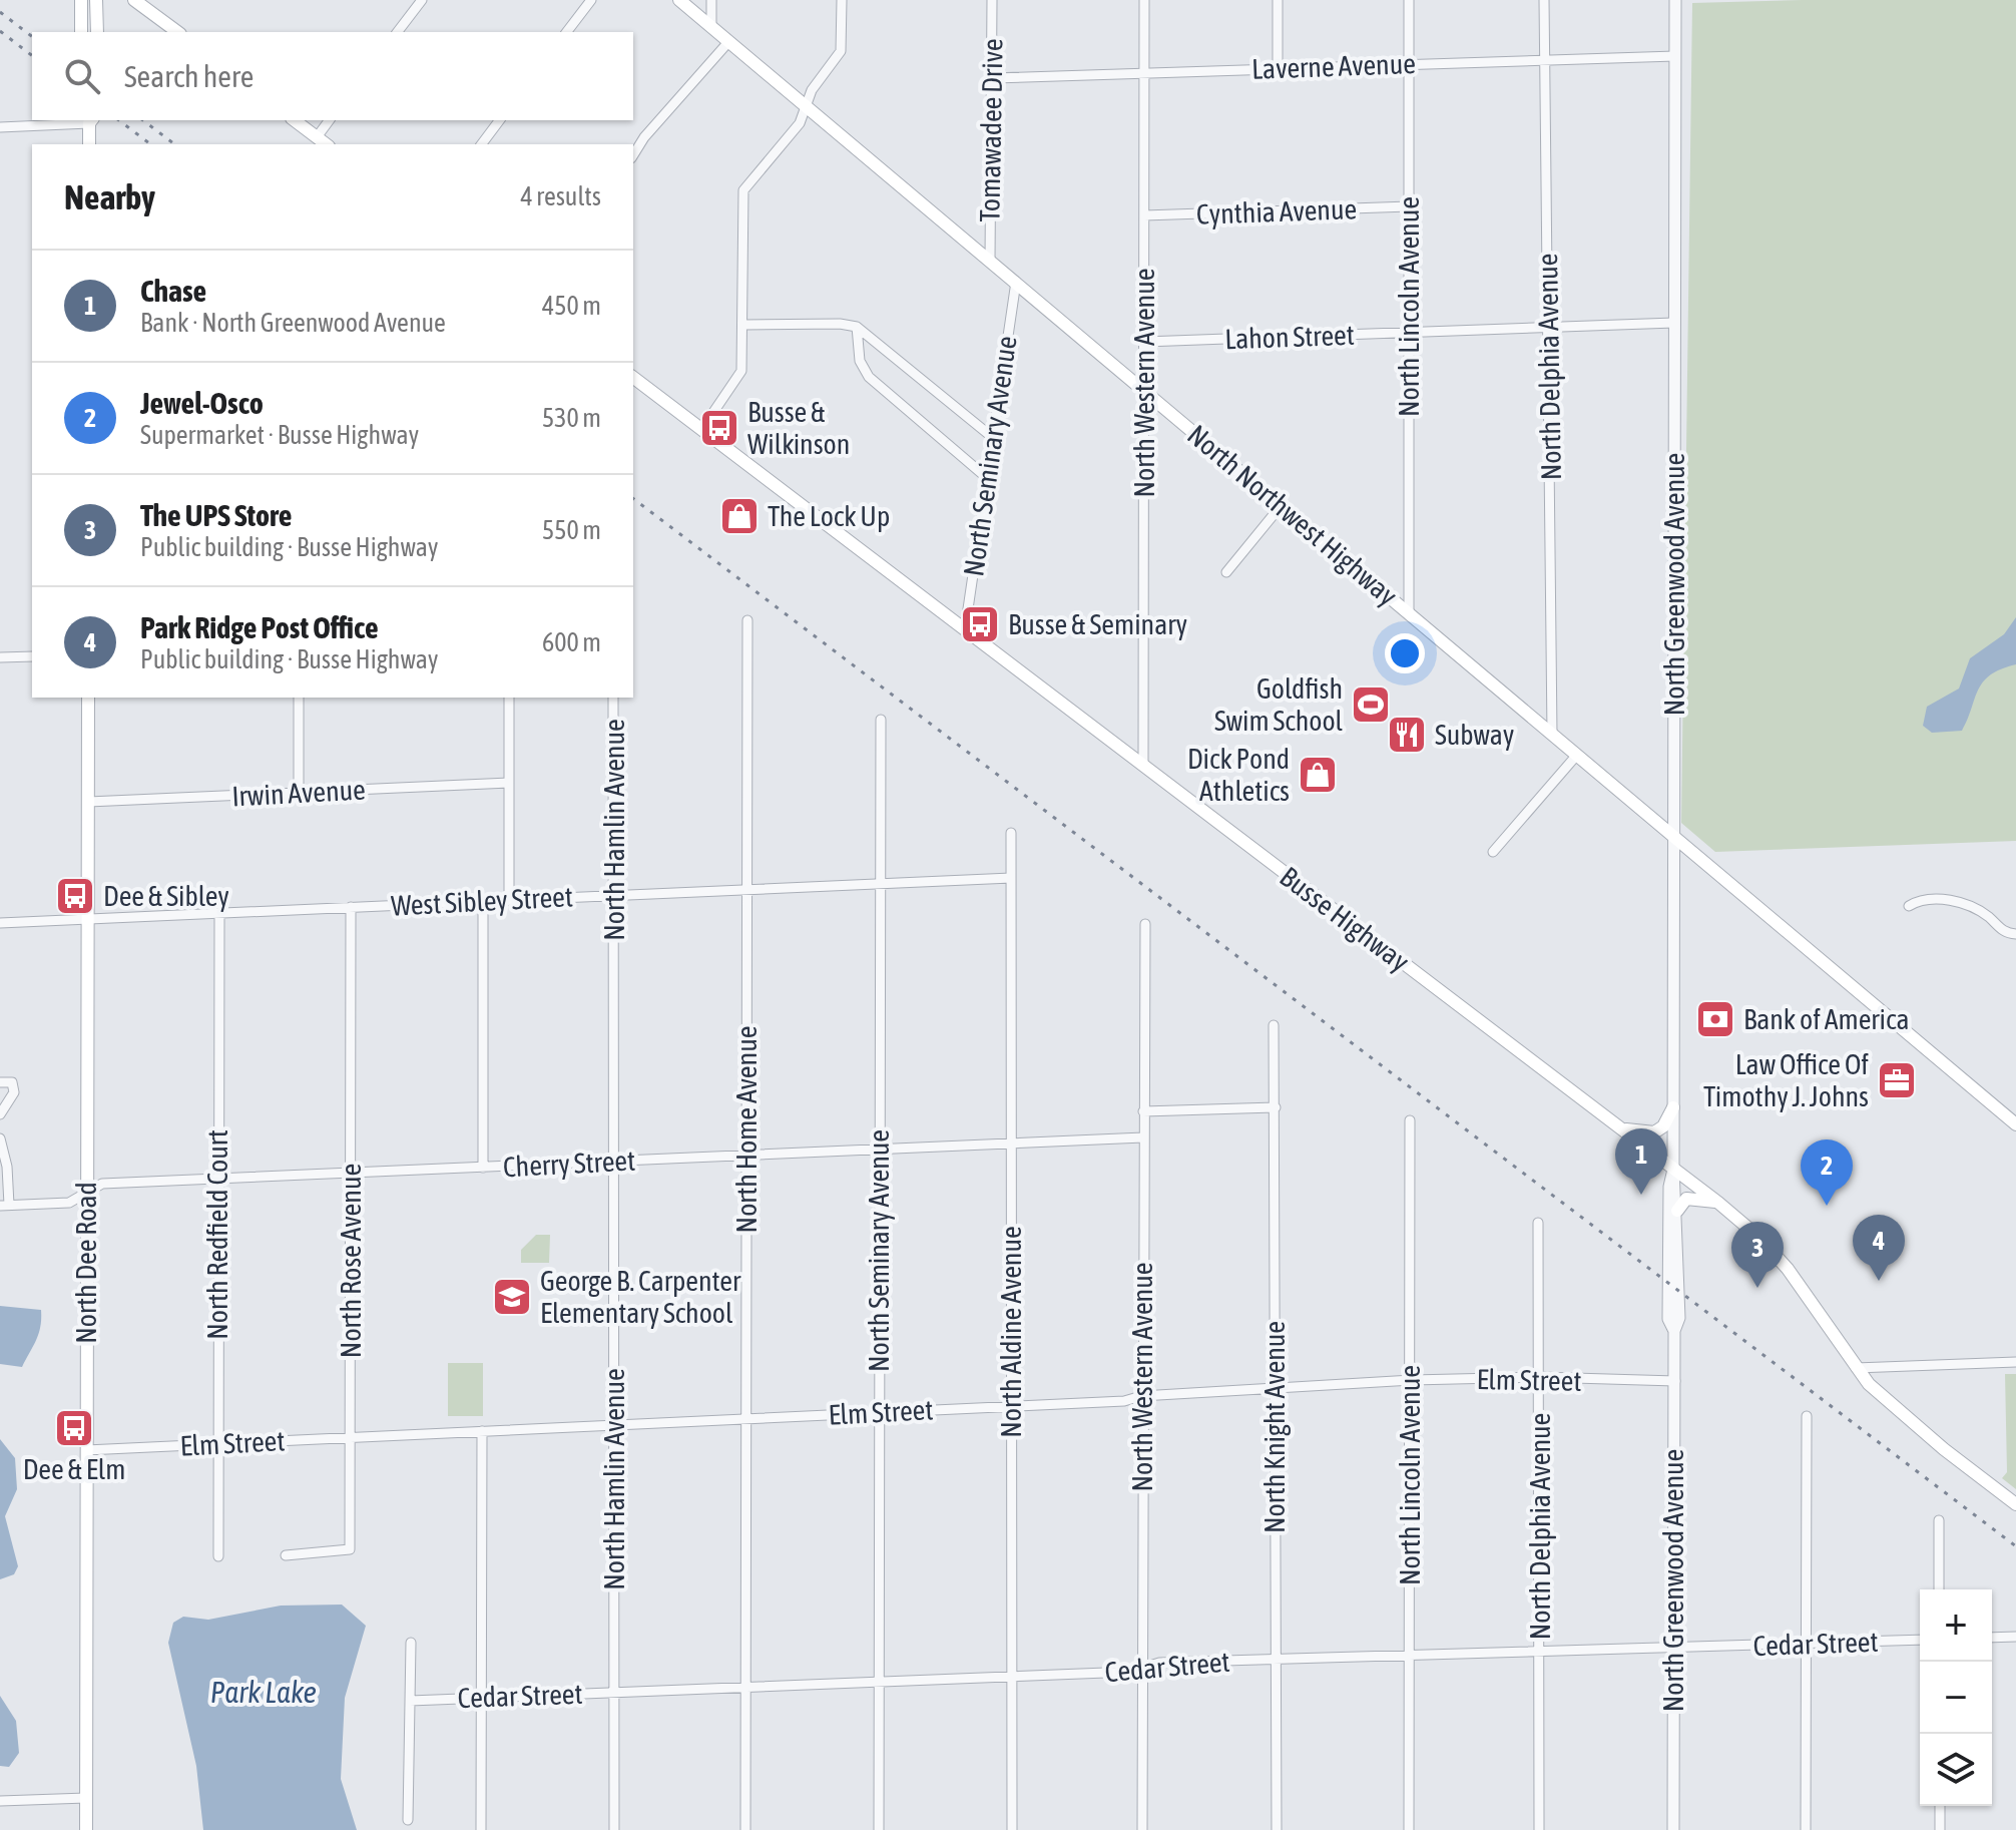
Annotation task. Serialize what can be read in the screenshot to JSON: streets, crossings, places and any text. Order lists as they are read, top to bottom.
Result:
{
  "streets": {
    "main road": ["North Northwest Highway", "Busse Highway", "North Dee Road"],
    "street": [
      "Laverne Avenue",
      "Tomawadee Drive",
      "Cynthia Avenue",
      "North Lincoln Avenue",
      "Lahon Street",
      "North Delphia Avenue",
      "North Western Avenue",
      "North Seminary Avenue",
      "North Greenwood Avenue",
      "Irwin Avenue",
      "North Hamlin Avenue",
      "West Sibley Street",
      "North Home Avenue",
      "Cherry Street",
      "North Redfield Court",
      "North Rose Avenue",
      "North Aldine Avenue",
      "Elm Street",
      "North Knight Avenue",
      "Cedar Street"
    ]
  },
  "crossings": [
    ["Laverne Avenue", "Tomawadee Drive"],
    ["Laverne Avenue", "North Lincoln Avenue"],
    ["Laverne Avenue", "North Delphia Avenue"],
    ["Laverne Avenue", "North Western Avenue"],
    ["Laverne Avenue", "North Greenwood Avenue"],
    ["Tomawadee Drive", "North Northwest Highway"],
    ["Cynthia Avenue", "North Lincoln Avenue"],
    ["Cynthia Avenue", "North Western Avenue"],
    ["North Lincoln Avenue", "Lahon Street"],
    ["North Lincoln Avenue", "North Northwest Highway"],
    ["North Lincoln Avenue", "Elm Street"],
    ["North Lincoln Avenue", "Cedar Street"],
    ["Lahon Street", "North Delphia Avenue"],
    ["Lahon Street", "North Western Avenue"],
    ["Lahon Street", "North Greenwood Avenue"],
    ["North Delphia Avenue", "North Northwest Highway"],
    ["North Delphia Avenue", "Elm Street"],
    ["North Delphia Avenue", "Cedar Street"],
    ["North Western Avenue", "North Northwest Highway"],
    ["North Western Avenue", "Busse Highway"],
    ["North Western Avenue", "Cherry Street"],
    ["North Western Avenue", "Elm Street"],
    ["North Western Avenue", "Cedar Street"],
    ["North Seminary Avenue", "North Northwest Highway"],
    ["North Seminary Avenue", "West Sibley Street"],
    ["North Seminary Avenue", "Busse Highway"],
    ["North Seminary Avenue", "Cherry Street"],
    ["North Seminary Avenue", "Elm Street"],
    ["North Seminary Avenue", "Cedar Street"],
    ["North Northwest Highway", "North Greenwood Avenue"],
    ["North Greenwood Avenue", "Busse Highway"],
    ["North Greenwood Avenue", "Elm Street"],
    ["North Greenwood Avenue", "Cedar Street"],
    ["Irwin Avenue", "North Dee Road"],
    ["North Hamlin Avenue", "West Sibley Street"],
    ["North Hamlin Avenue", "Cherry Street"],
    ["North Hamlin Avenue", "Elm Street"],
    ["North Hamlin Avenue", "Cedar Street"],
    ["West Sibley Street", "North Home Avenue"],
    ["West Sibley Street", "North Redfield Court"],
    ["West Sibley Street", "North Rose Avenue"],
    ["West Sibley Street", "North Dee Road"],
    ["West Sibley Street", "North Aldine Avenue"],
    ["North Home Avenue", "Cherry Street"],
    ["North Home Avenue", "Elm Street"],
    ["North Home Avenue", "Cedar Street"],
    ["Cherry Street", "North Redfield Court"],
    ["Cherry Street", "North Rose Avenue"],
    ["Cherry Street", "North Dee Road"],
    ["Cherry Street", "North Aldine Avenue"],
    ["North Redfield Court", "Elm Street"],
    ["North Rose Avenue", "Elm Street"],
    ["North Dee Road", "Elm Street"],
    ["North Aldine Avenue", "Elm Street"],
    ["North Aldine Avenue", "Cedar Street"],
    ["Elm Street", "North Knight Avenue"],
    ["North Knight Avenue", "Cedar Street"]
  ],
  "water": ["Park Lake"],
  "places": {
    "bus stop": [
      "Busse & Wilkinson",
      "Busse & Seminary",
      "Dee & Sibley",
      "Dee & Elm"
    ],
    "shop": ["The Lock Up", "Dick Pond Athletics"],
    "sports": ["Goldfish Swim School"],
    "restaurant": ["Subway"],
    "bank": ["Bank of America"],
    "office": ["Law Office Of Timothy J. Johns"],
    "school or university": ["George B. Carpenter Elementary School"]
  },
  "page": {
    "search": "Search here",
    "heading": ["Nearby", "4 results"],
    "list": [
      {
        "mark": "1",
        "name": "Chase",
        "note": "Bank · North Greenwood Avenue",
        "value": "450 m"
      },
      {
        "mark": "2",
        "name": "Jewel-Osco",
        "note": "Supermarket · Busse Highway",
        "value": "530 m"
      },
      {
        "mark": "3",
        "name": "The UPS Store",
        "note": "Public building · Busse Highway",
        "value": "550 m"
      },
      {
        "mark": "4",
        "name": "Park Ridge Post Office",
        "note": "Public building · Busse Highway",
        "value": "600 m"
      }
    ],
    "pins": [
      "1",
      "2",
      "4",
      "3"
    ],
    "map_buttons": ["+", "−"]
  }
}
